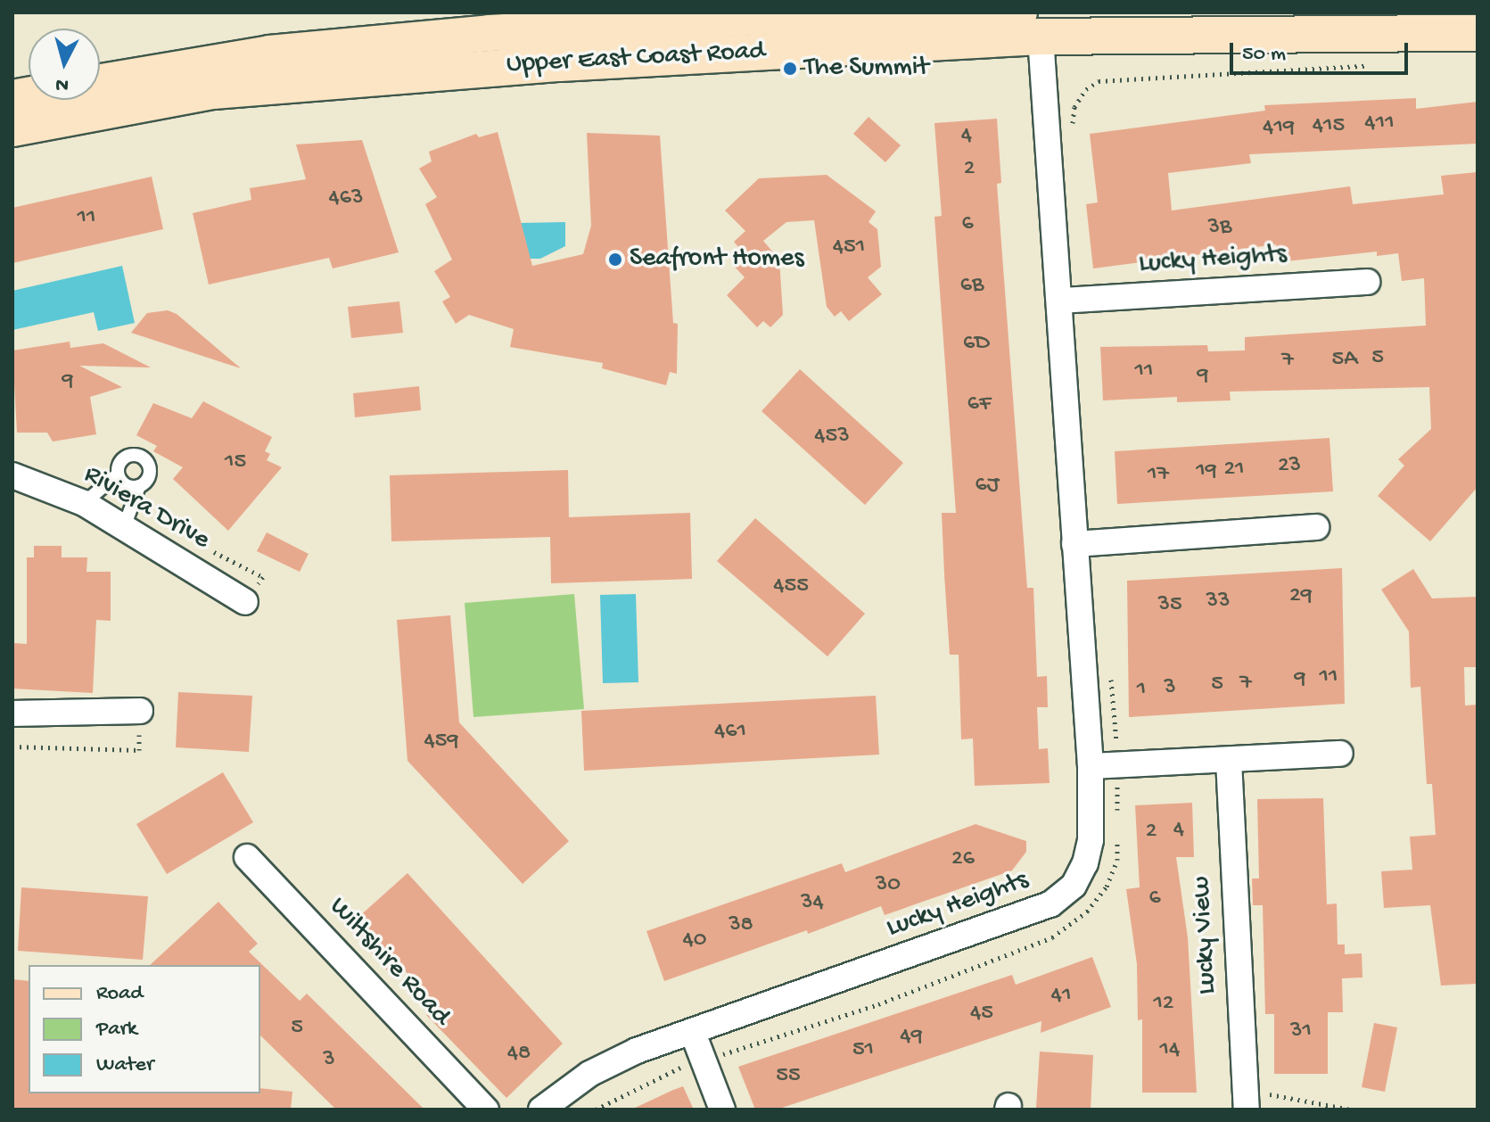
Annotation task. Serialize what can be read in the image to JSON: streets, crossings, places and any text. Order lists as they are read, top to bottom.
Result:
{
  "streets": {
    "main road": ["Upper East Coast Road"],
    "street": [
      "Lucky Heights",
      "Riviera Drive",
      "Lucky View",
      "Wiltshire Road"
    ]
  },
  "crossings": [
    ["Upper East Coast Road", "Lucky Heights"]
  ],
  "places": ["The Summit", "Seafront Homes"],
  "house_numbers": [
    "411",
    "415",
    "419",
    "4",
    "2",
    "463",
    "11",
    "6",
    "3B",
    "451",
    "6B",
    "6D",
    "5",
    "5A",
    "7",
    "11",
    "9",
    "9",
    "6F",
    "453",
    "15",
    "23",
    "21",
    "19",
    "17",
    "6J",
    "455",
    "29",
    "33",
    "35",
    "11",
    "9",
    "7",
    "5",
    "3",
    "1",
    "461",
    "459",
    "4",
    "2",
    "26",
    "30",
    "6",
    "34",
    "38",
    "40",
    "41",
    "12",
    "45",
    "5",
    "31",
    "49",
    "51",
    "14",
    "48",
    "3",
    "55"
  ],
  "legend": ["Road", "Park", "Water"],
  "scale_bar": "50 m",
  "north": "bottom"
}
